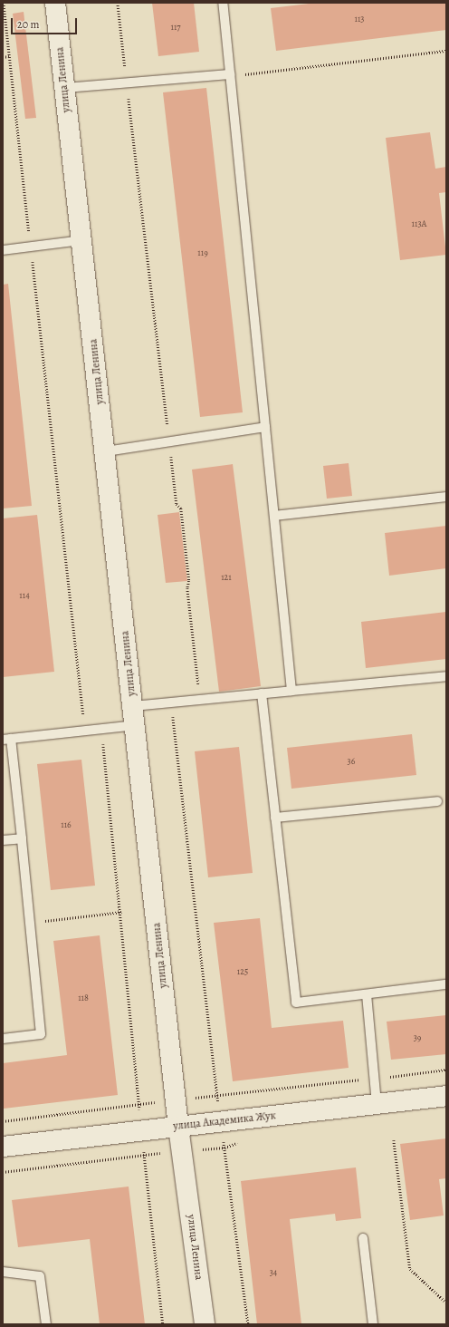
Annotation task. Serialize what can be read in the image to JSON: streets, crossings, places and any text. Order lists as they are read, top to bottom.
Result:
{
  "streets": {
    "main road": ["улица Ленина", "улица Академика Жук"]
  },
  "crossings": [
    ["улица Ленина", "улица Академика Жук"]
  ],
  "house_numbers": [
    "113",
    "117",
    "113А",
    "119",
    "121",
    "114",
    "36",
    "116",
    "125",
    "118",
    "39",
    "34"
  ],
  "scale_bar": "20 m"
}
